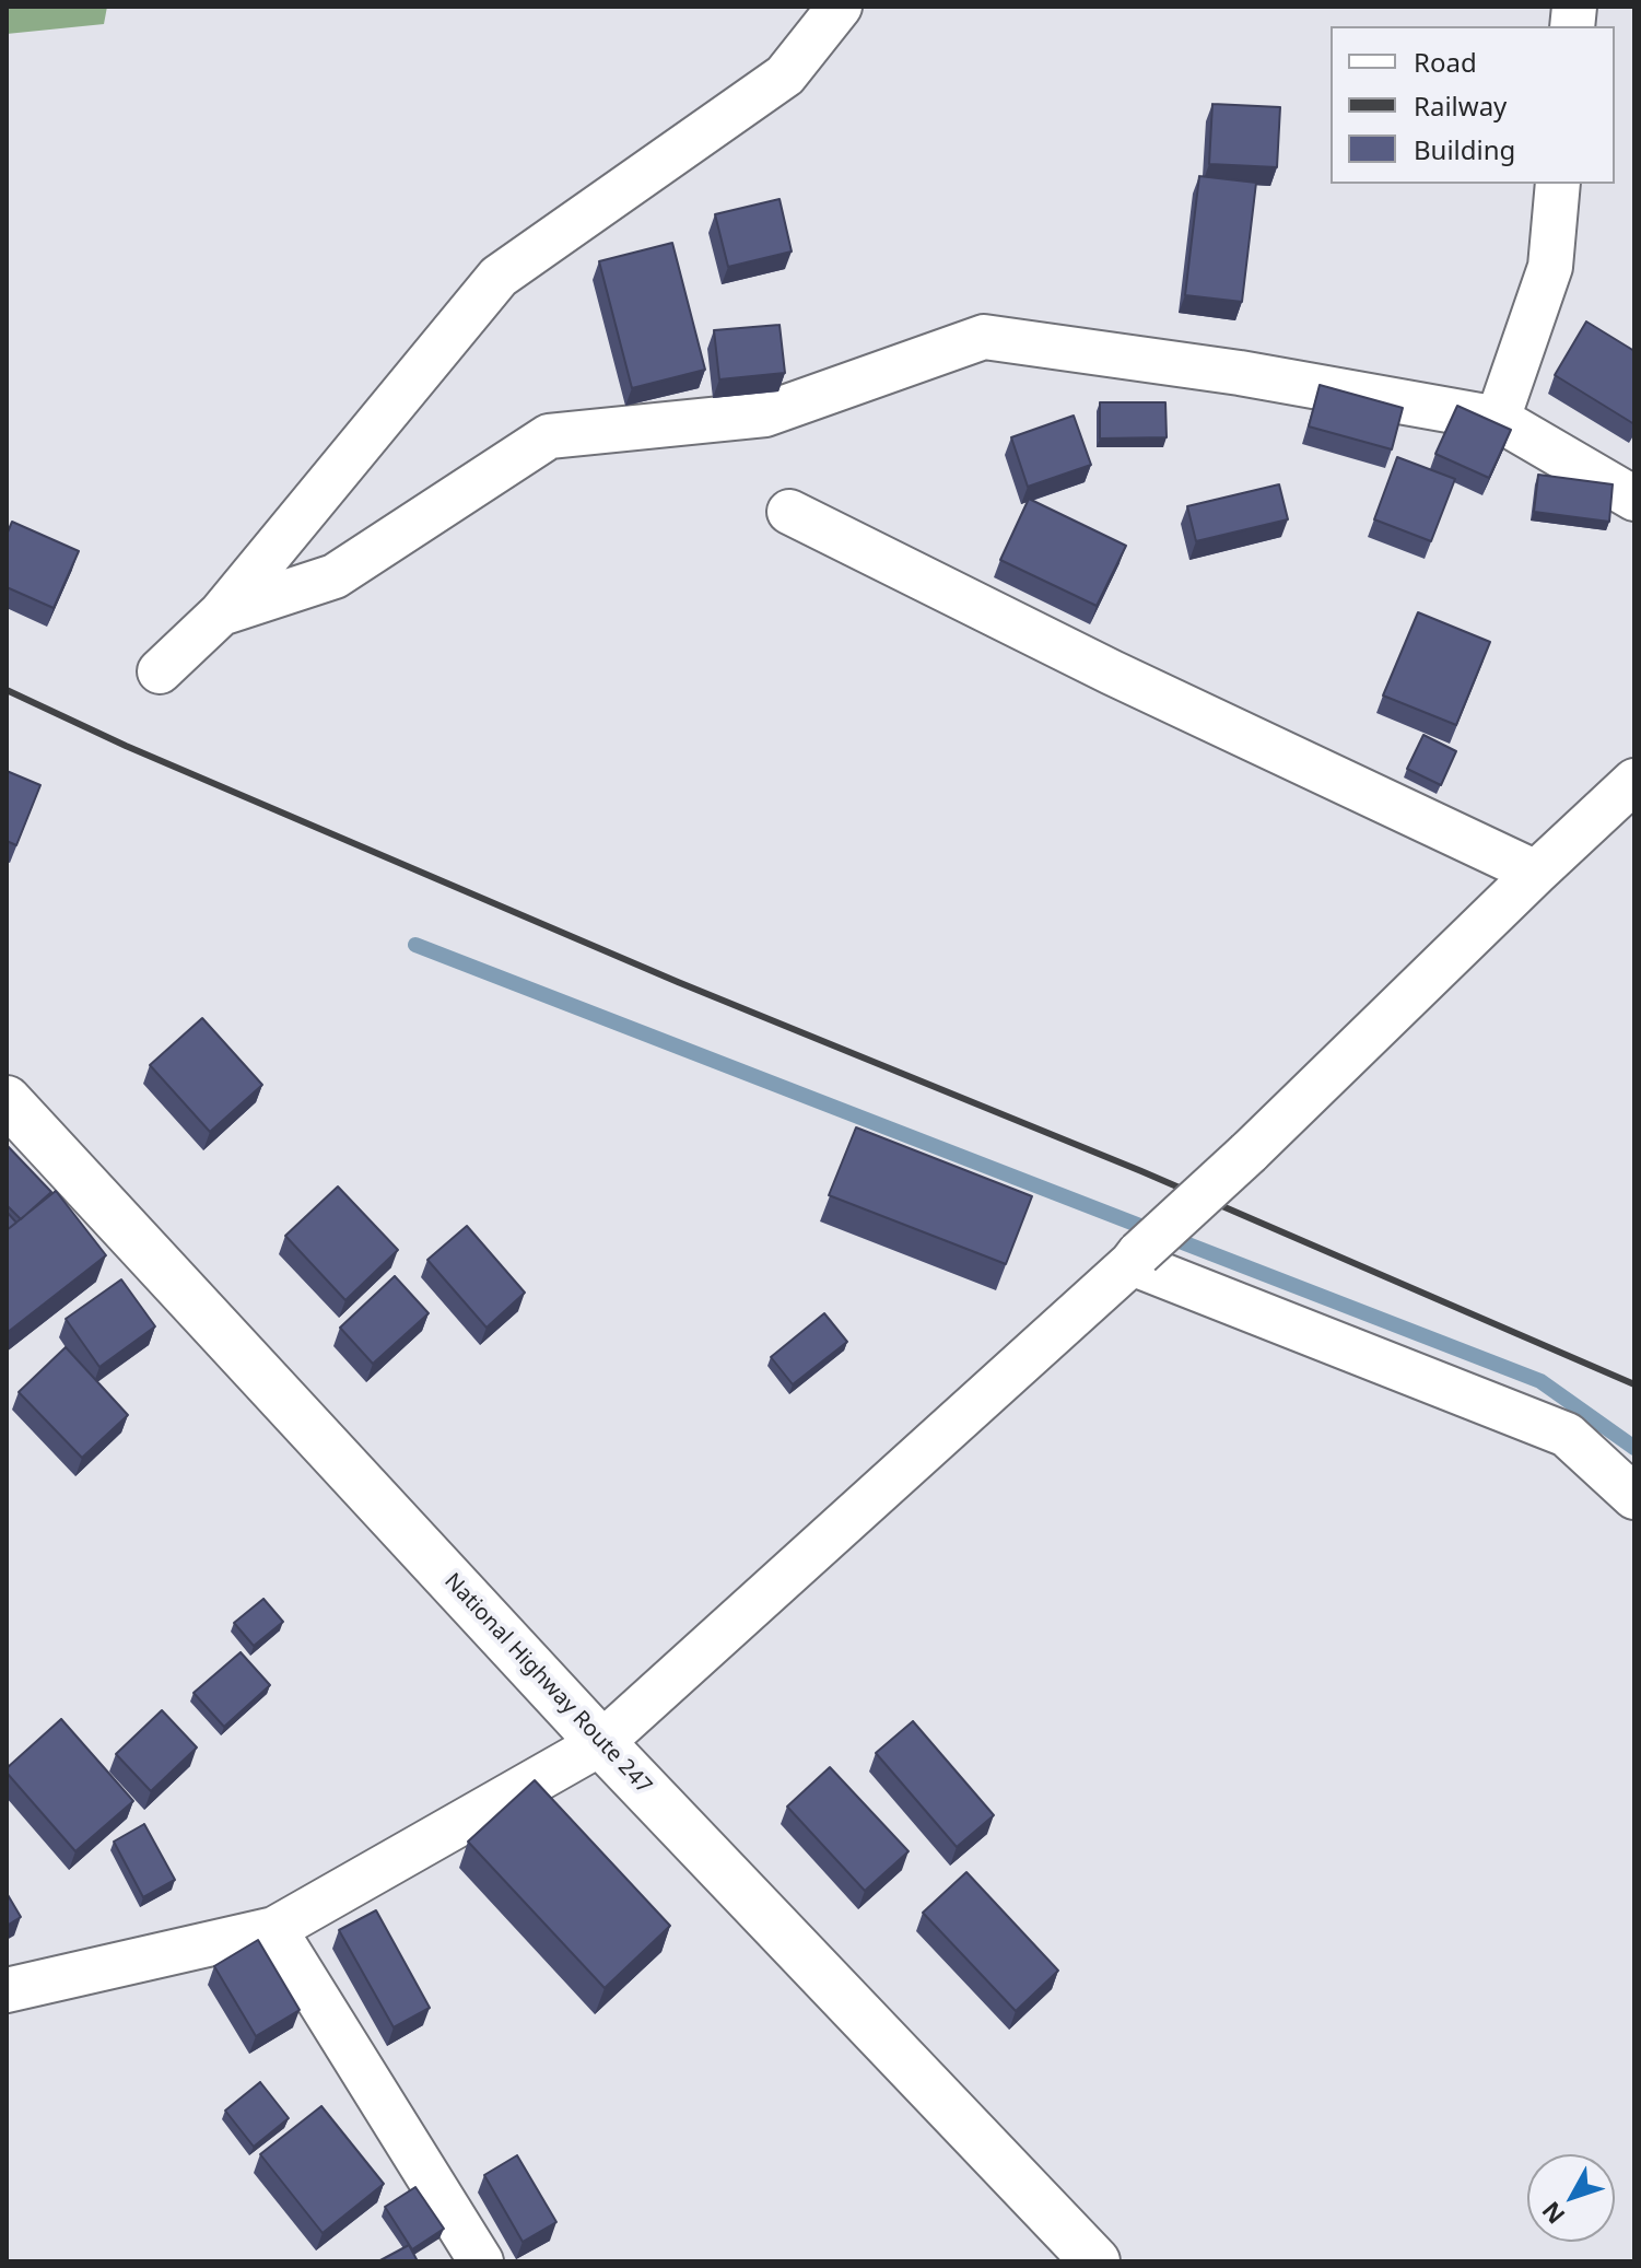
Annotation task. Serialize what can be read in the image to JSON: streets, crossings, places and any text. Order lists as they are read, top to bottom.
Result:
{
  "streets": {
    "highway": ["National Highway Route 247"]
  },
  "legend": ["Road", "Railway", "Building"],
  "north": "bottom left"
}
